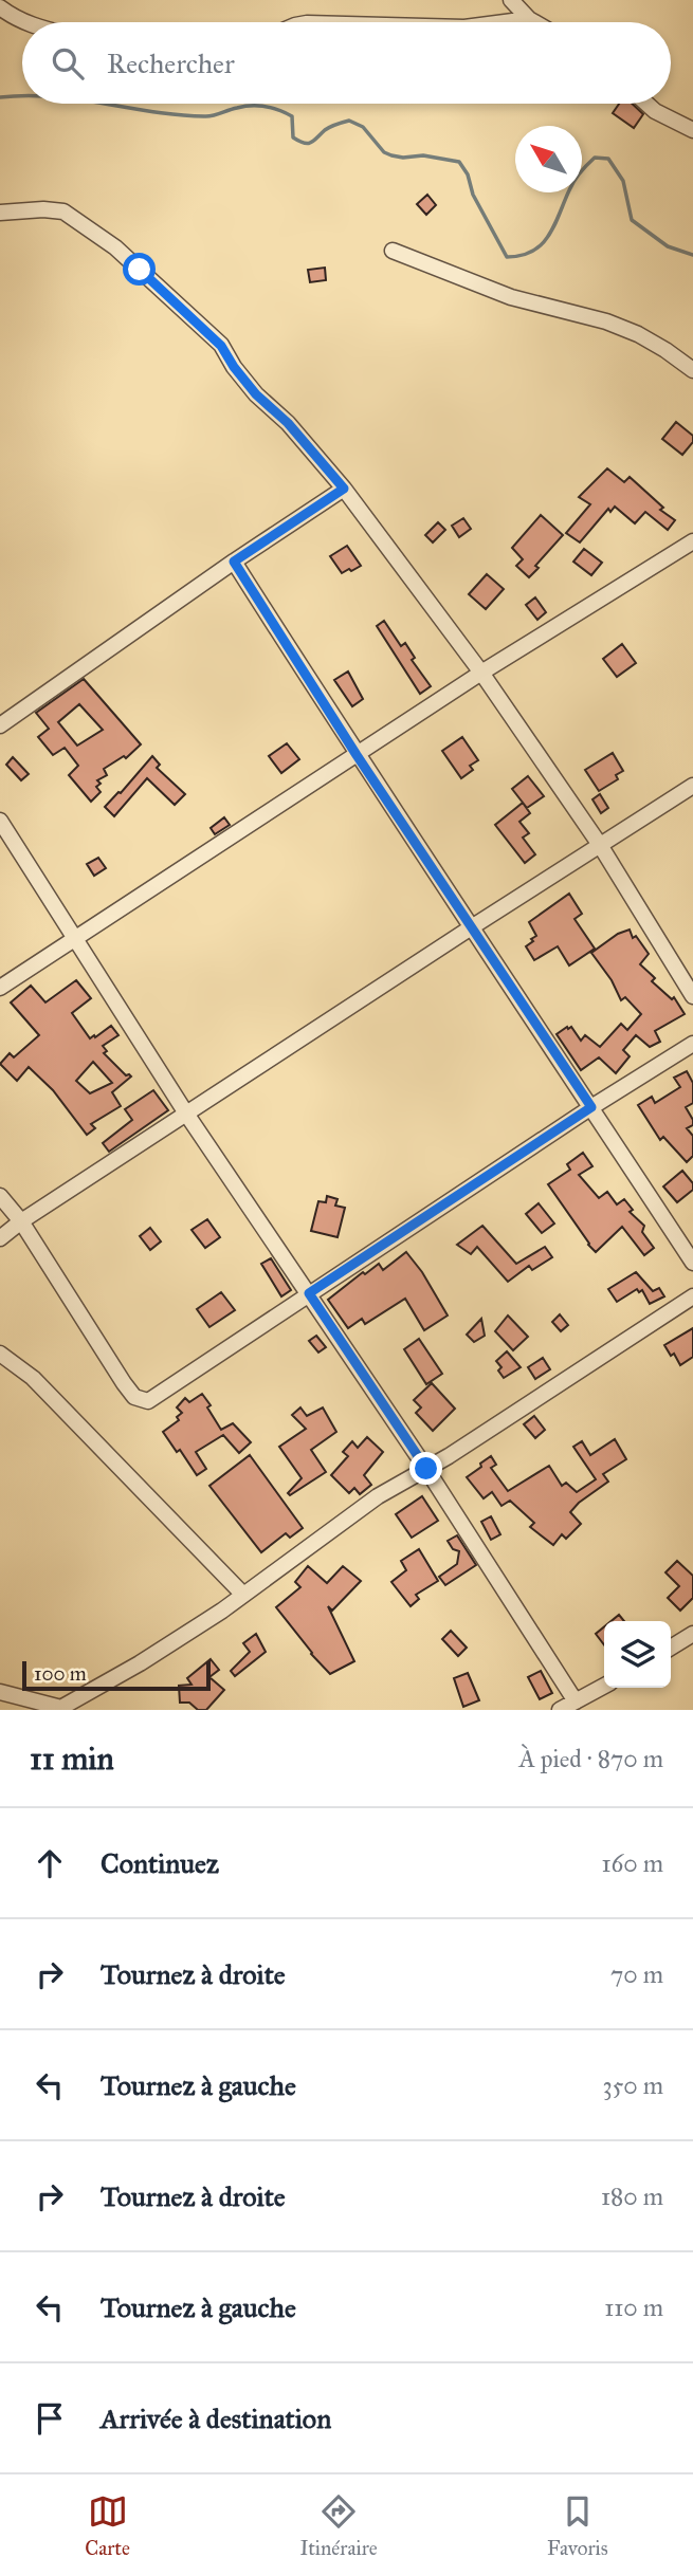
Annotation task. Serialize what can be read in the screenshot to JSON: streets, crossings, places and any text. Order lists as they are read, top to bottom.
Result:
{
  "scale_bar": "100 m",
  "north": "top left",
  "page": {
    "search": "Rechercher",
    "scale": "100 m",
    "heading": ["11 min", "À pied · 870 m"],
    "list": [
      ["Continuez", "160 m"],
      ["Tournez à droite", "70 m"],
      ["Tournez à gauche", "350 m"],
      ["Tournez à droite", "180 m"],
      ["Tournez à gauche", "110 m"],
      "Arrivée à destination"
    ],
    "nav": ["Carte", "Itinéraire", "Favoris"]
  }
}
